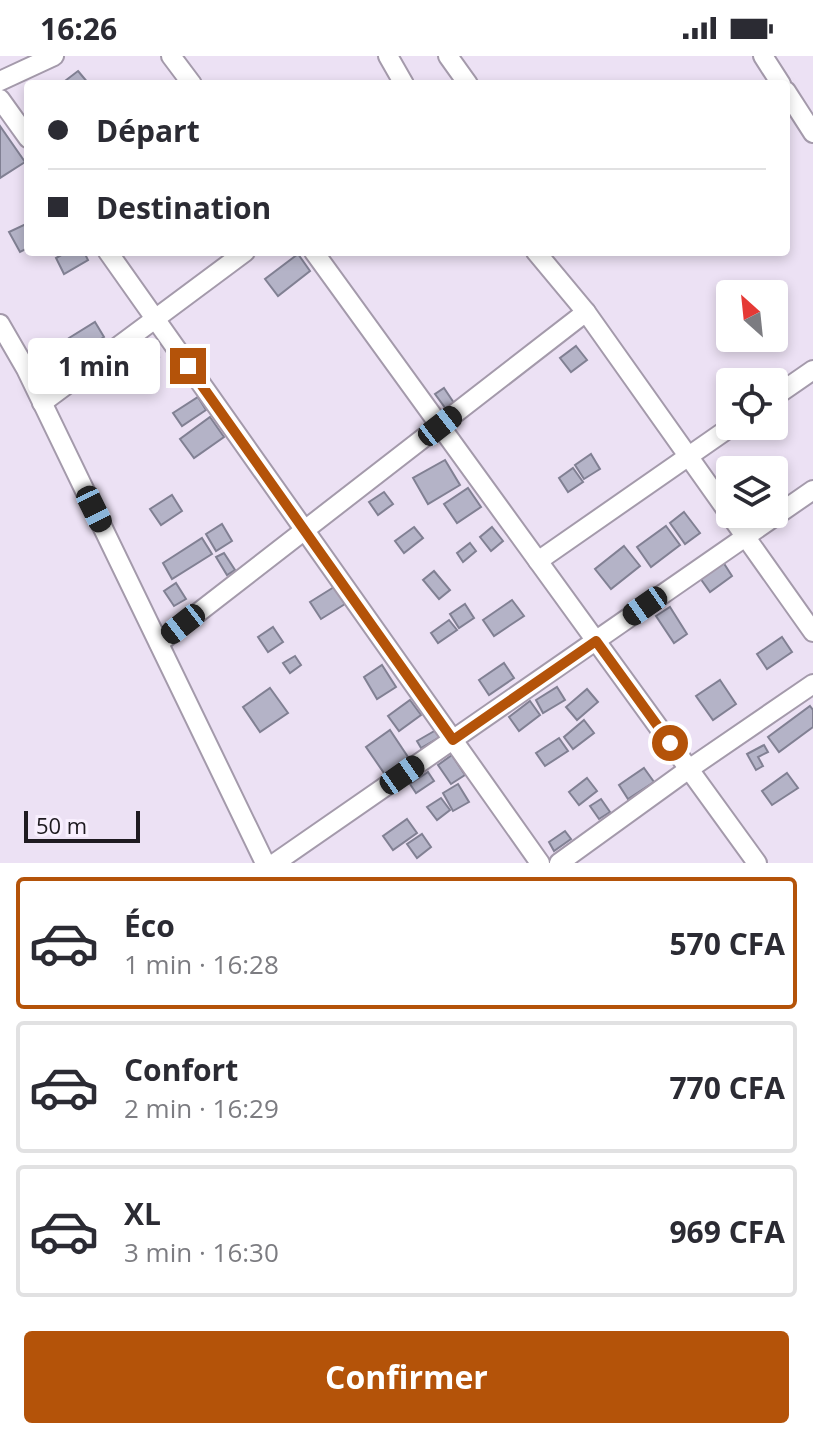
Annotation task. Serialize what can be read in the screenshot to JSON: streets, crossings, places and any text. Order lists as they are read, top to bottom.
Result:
{
  "scale_bar": "50 m",
  "north": "top left",
  "page": {
    "status": "16:26",
    "banner": ["Départ", "Destination"],
    "bubble": "1 min",
    "scale": "50 m",
    "list": [
      {
        "name": "Éco",
        "note": "1 min · 16:28",
        "value": "570 CFA"
      },
      {
        "name": "Confort",
        "note": "2 min · 16:29",
        "value": "770 CFA"
      },
      {
        "name": "XL",
        "note": "3 min · 16:30",
        "value": "969 CFA"
      }
    ],
    "buttons": "Confirmer"
  }
}
